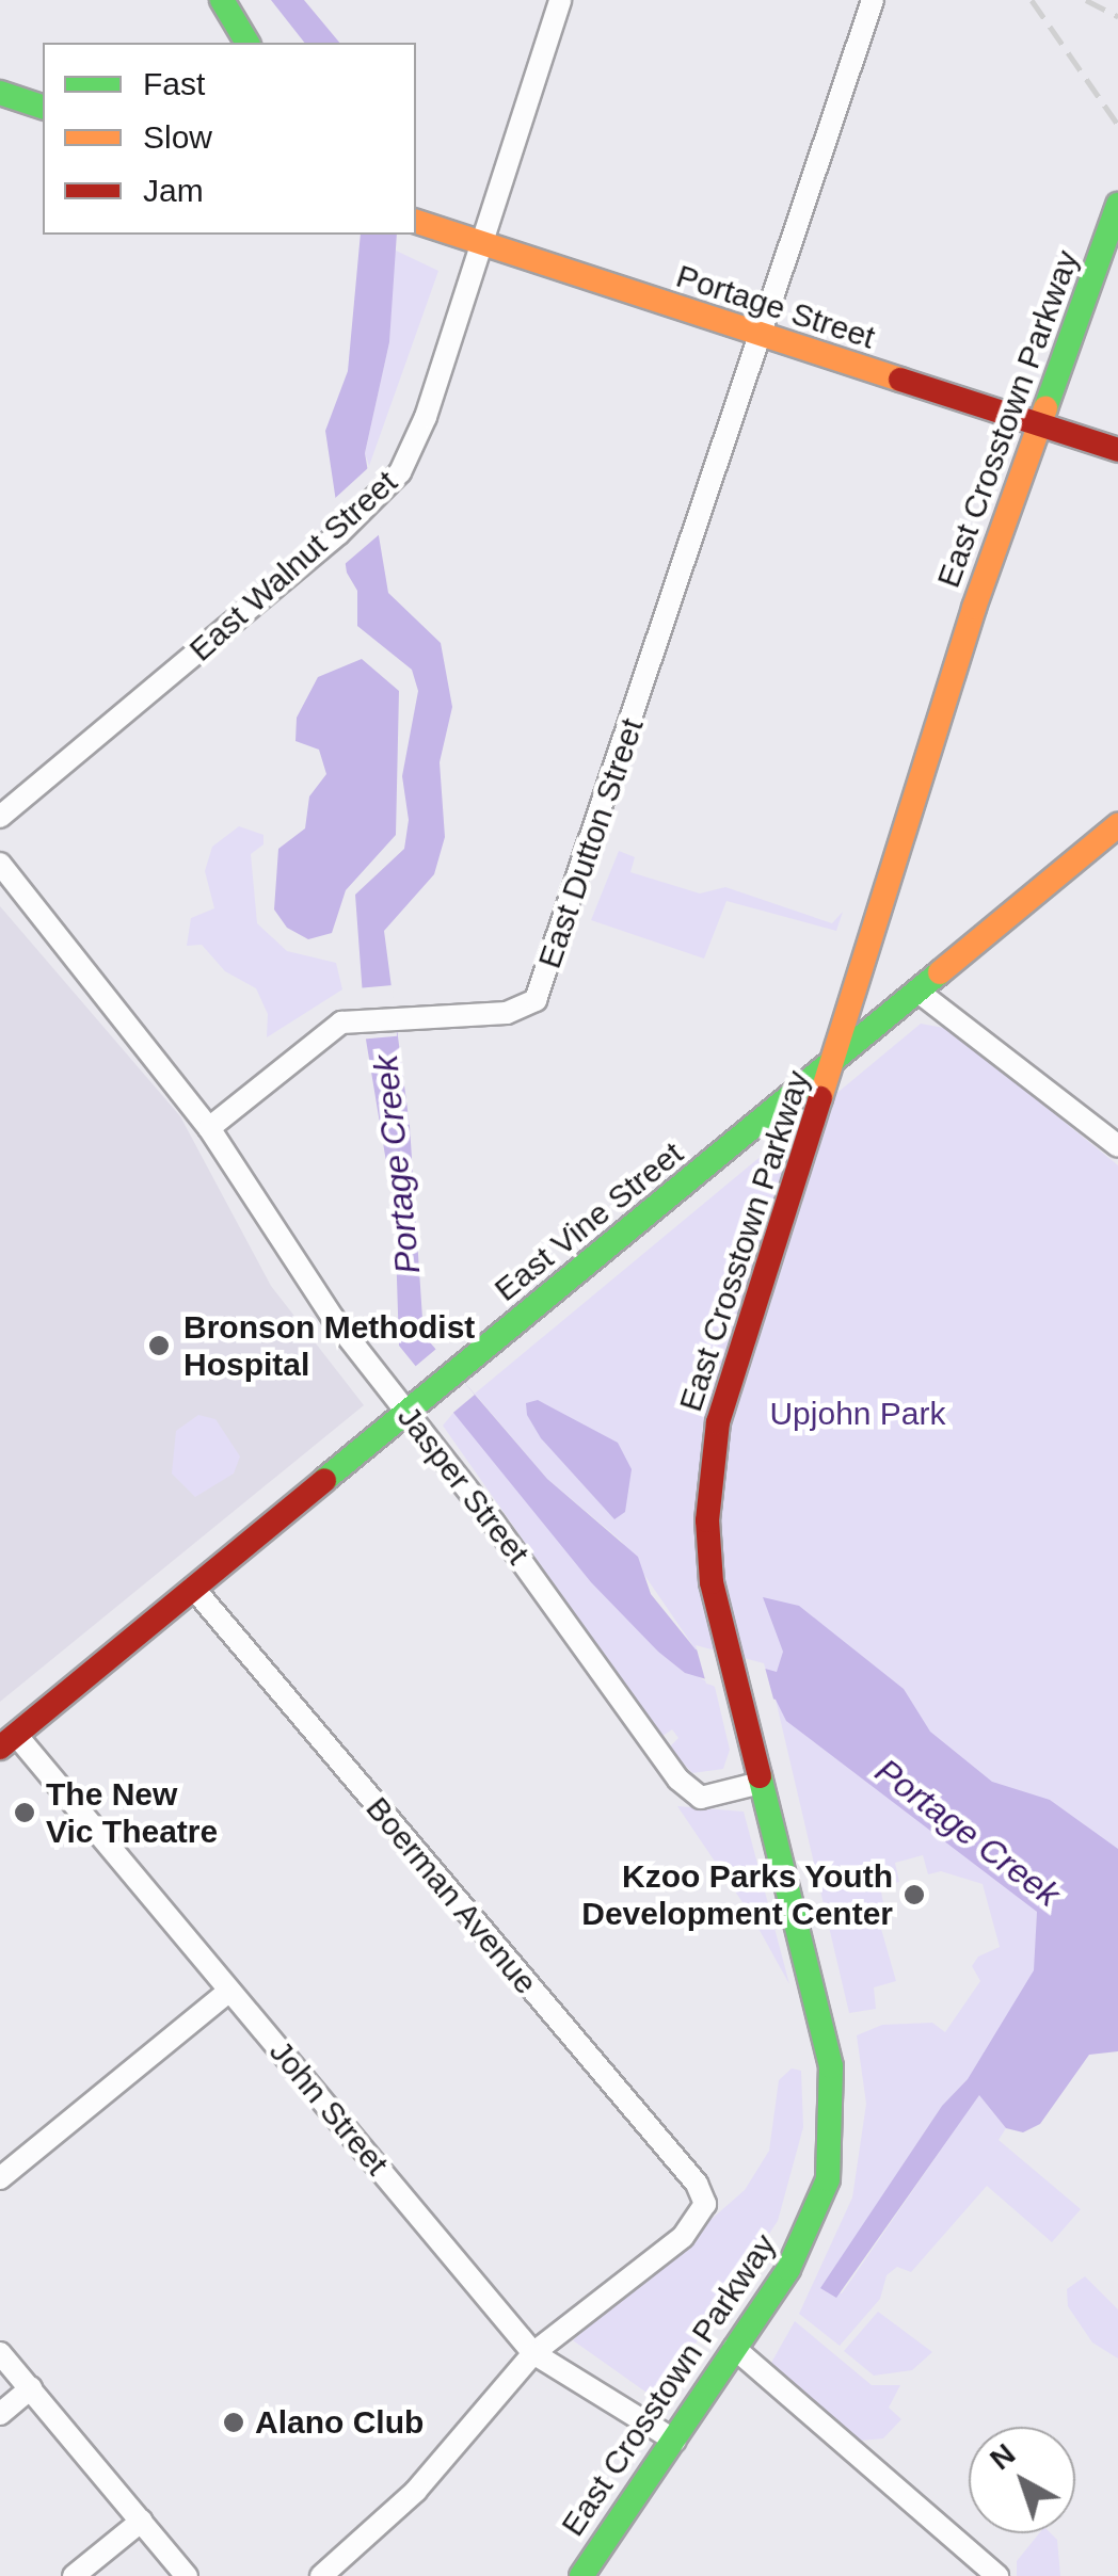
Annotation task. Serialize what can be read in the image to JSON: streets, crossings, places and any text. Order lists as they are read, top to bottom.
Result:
{
  "streets": {
    "street": [
      "Portage Street",
      "East Crosstown Parkway",
      "East Walnut Street",
      "East Dutton Street",
      "East Vine Street",
      "Jasper Street",
      "Boerman Avenue",
      "John Street"
    ]
  },
  "crossings": [
    ["Portage Street", "East Crosstown Parkway"],
    ["Portage Street", "East Walnut Street"],
    ["Portage Street", "East Dutton Street"],
    ["East Crosstown Parkway", "East Vine Street"],
    ["East Crosstown Parkway", "Jasper Street"],
    ["East Crosstown Parkway", "John Street"],
    ["East Dutton Street", "Jasper Street"],
    ["East Vine Street", "Jasper Street"],
    ["East Vine Street", "Boerman Avenue"],
    ["East Vine Street", "John Street"],
    ["Boerman Avenue", "John Street"]
  ],
  "water": ["Portage Creek"],
  "parks": ["Upjohn Park"],
  "places": [
    "Bronson Methodist Hospital",
    "The New Vic Theatre",
    "Kzoo Parks Youth Development Center",
    "Alano Club"
  ],
  "legend": ["Fast", "Slow", "Jam"],
  "north": "top left"
}
